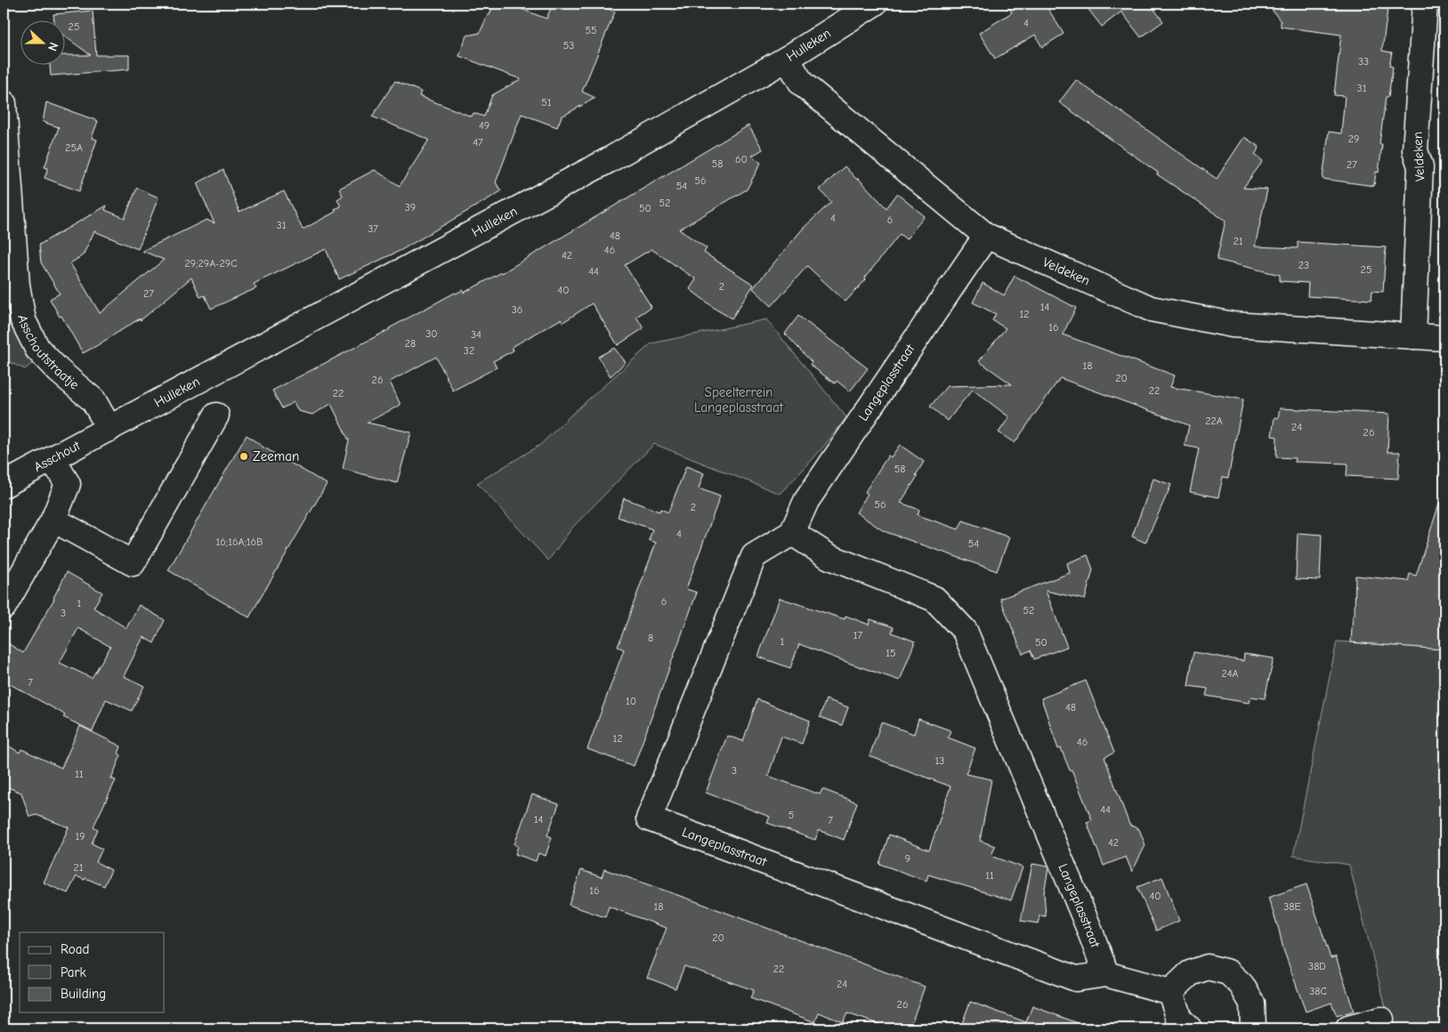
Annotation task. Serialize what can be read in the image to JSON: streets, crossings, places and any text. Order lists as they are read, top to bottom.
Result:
{
  "streets": {
    "street": [
      "Hulleken",
      "Veldeken",
      "Asschoutstraatje",
      "Langeplasstraat",
      "Asschout"
    ]
  },
  "crossings": [
    ["Hulleken", "Veldeken"],
    ["Hulleken", "Asschoutstraatje"],
    ["Hulleken", "Asschout"],
    ["Veldeken", "Langeplasstraat"],
    ["Asschoutstraatje", "Asschout"]
  ],
  "parks": ["Speelterrein Langeplasstraat"],
  "places": ["Zeeman"],
  "house_numbers": [
    "4",
    "25",
    "55",
    "53",
    "33",
    "31",
    "51",
    "49",
    "29",
    "47",
    "25A",
    "60",
    "58",
    "27",
    "56",
    "54",
    "52",
    "39",
    "50",
    "4",
    "6",
    "31",
    "37",
    "48",
    "21",
    "46",
    "42",
    "29;29A-29C",
    "23",
    "25",
    "44",
    "2",
    "40",
    "27",
    "14",
    "36",
    "12",
    "16",
    "30",
    "34",
    "28",
    "32",
    "18",
    "20",
    "26",
    "22",
    "22",
    "22A",
    "24",
    "26",
    "58",
    "56",
    "2",
    "4",
    "16;16A;16B",
    "54",
    "6",
    "1",
    "52",
    "3",
    "17",
    "8",
    "1",
    "50",
    "15",
    "24A",
    "7",
    "10",
    "48",
    "12",
    "46",
    "13",
    "3",
    "11",
    "44",
    "5",
    "14",
    "7",
    "19",
    "42",
    "9",
    "21",
    "11",
    "16",
    "40",
    "18",
    "38E",
    "20",
    "38D",
    "22",
    "24",
    "38C",
    "26"
  ],
  "legend": ["Road", "Park", "Building"],
  "north": "right"
}
